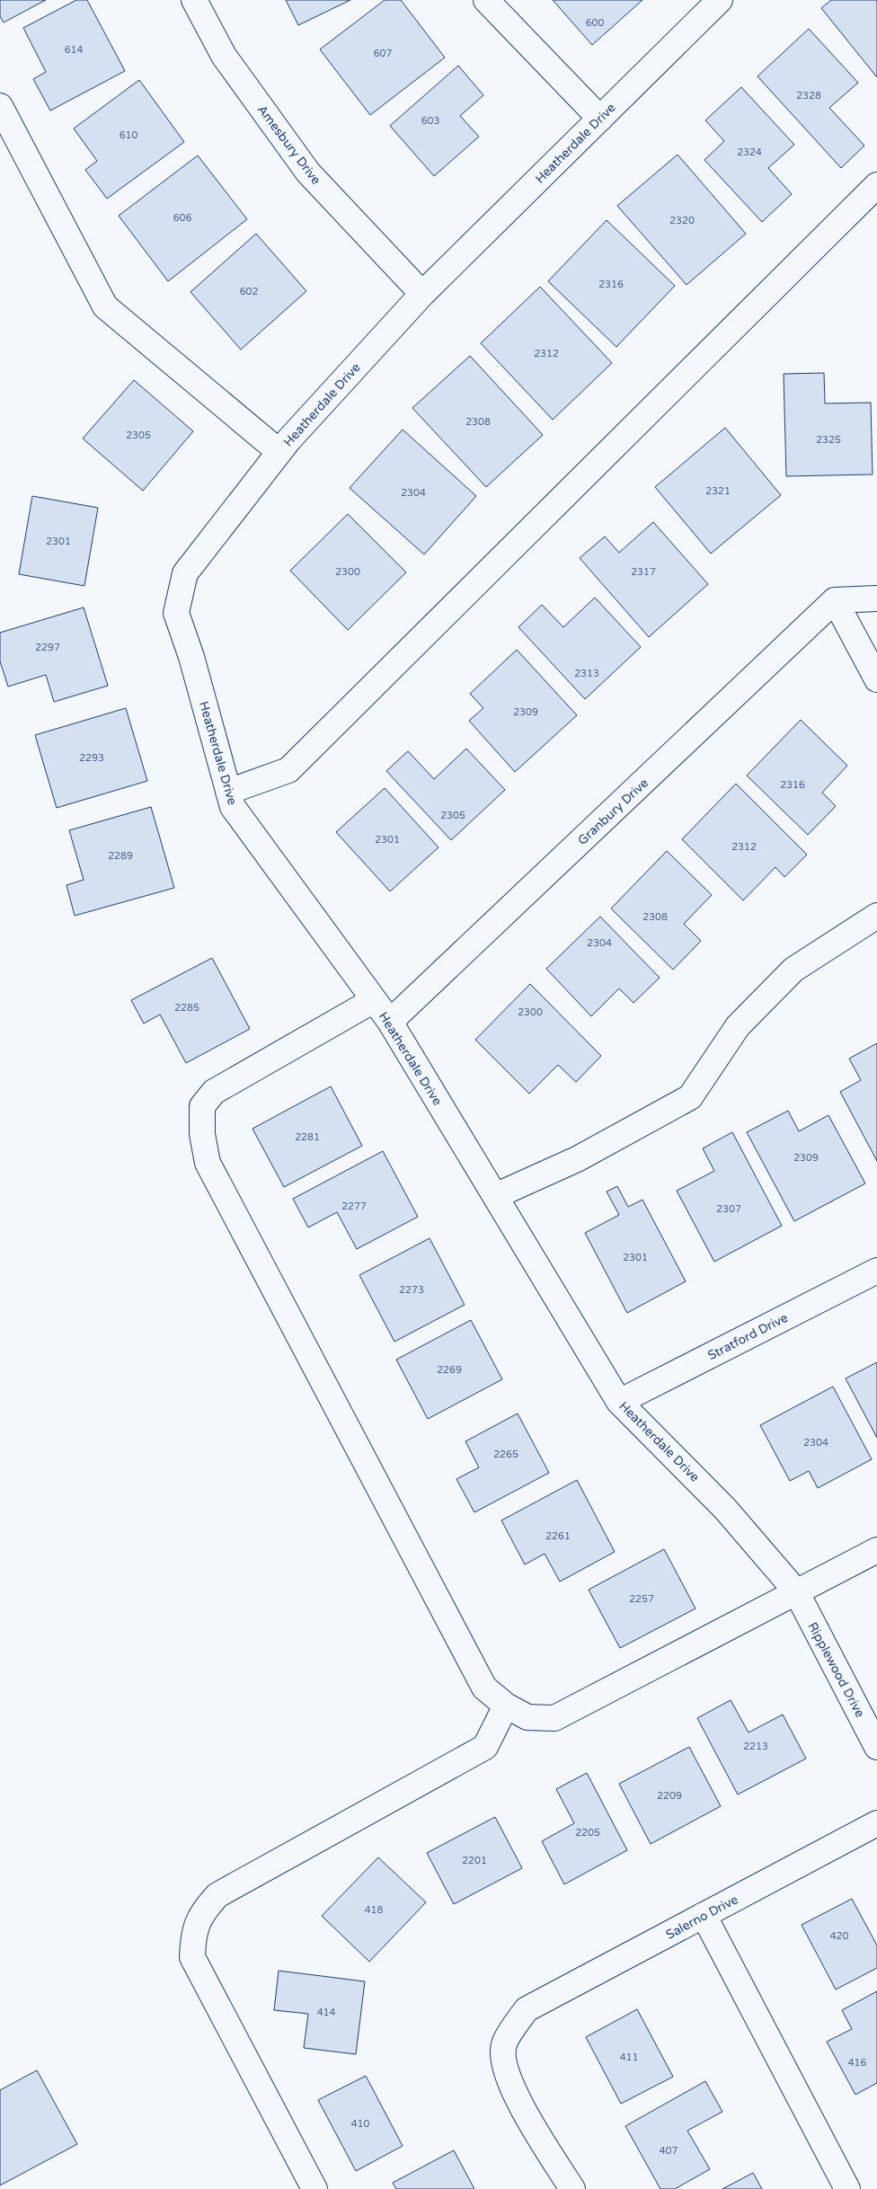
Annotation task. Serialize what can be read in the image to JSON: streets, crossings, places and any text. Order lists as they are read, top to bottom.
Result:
{
  "streets": {
    "street": [
      "Heatherdale Drive",
      "Amesbury Drive",
      "Granbury Drive",
      "Stratford Drive",
      "Ripplewood Drive",
      "Salerno Drive"
    ]
  },
  "crossings": [
    ["Heatherdale Drive", "Amesbury Drive"],
    ["Heatherdale Drive", "Granbury Drive"],
    ["Heatherdale Drive", "Stratford Drive"],
    ["Heatherdale Drive", "Ripplewood Drive"]
  ],
  "house_numbers": [
    "600",
    "614",
    "607",
    "2328",
    "603",
    "610",
    "2324",
    "606",
    "2320",
    "2316",
    "602",
    "2312",
    "2308",
    "2305",
    "2325",
    "2321",
    "2304",
    "2301",
    "2300",
    "2317",
    "2297",
    "2313",
    "2309",
    "2293",
    "2316",
    "2305",
    "2301",
    "2312",
    "2289",
    "2308",
    "2304",
    "2285",
    "2300",
    "2281",
    "2309",
    "2277",
    "2307",
    "2301",
    "2273",
    "2269",
    "2304",
    "2265",
    "2261",
    "2257",
    "2213",
    "2209",
    "2205",
    "2201",
    "418",
    "420",
    "414",
    "411",
    "416",
    "410",
    "407"
  ]
}
